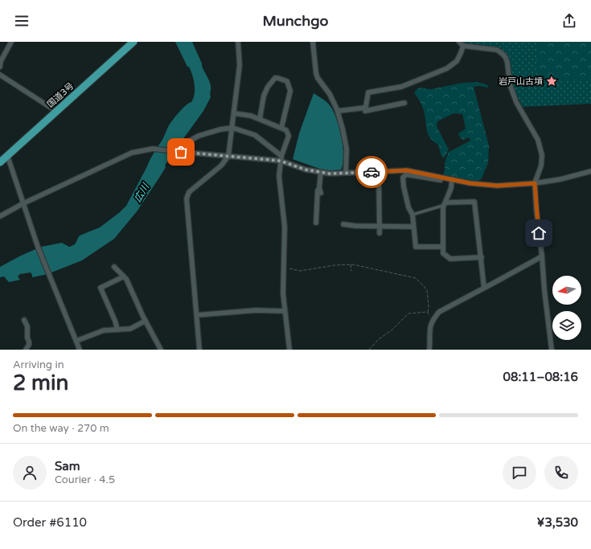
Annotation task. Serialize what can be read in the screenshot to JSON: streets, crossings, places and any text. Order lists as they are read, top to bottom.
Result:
{
  "streets": {
    "highway": ["国道3号"]
  },
  "water": ["広川"],
  "places": {
    "place": ["岩戸山古墳"]
  },
  "north": "left",
  "page": {
    "header": "Munchgo",
    "heading": ["2 min", "Arriving in", "08:11–08:16"],
    "panel": [
      "Sam",
      "Courier · 4.5",
      "Order #6110",
      "¥3,530"
    ],
    "bar": "On the way · 270 m"
  }
}
